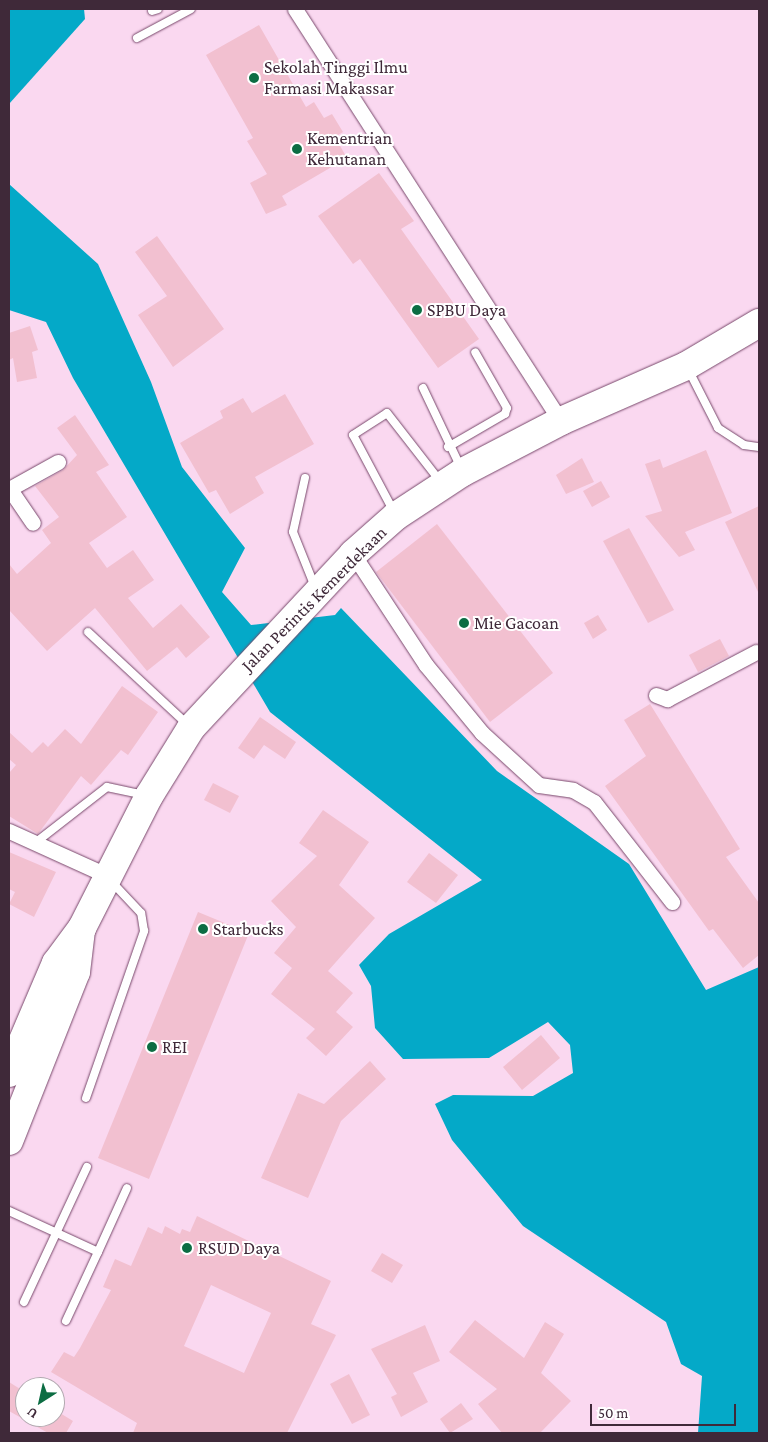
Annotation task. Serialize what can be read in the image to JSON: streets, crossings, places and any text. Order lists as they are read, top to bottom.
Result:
{
  "streets": {
    "highway": ["Jalan Perintis Kemerdekaan"]
  },
  "places": [
    "Sekolah Tinggi Ilmu Farmasi Makassar",
    "Kementrian Kehutanan",
    "SPBU Daya",
    "Mie Gacoan",
    "Starbucks",
    "REI",
    "RSUD Daya"
  ],
  "scale_bar": "50 m",
  "north": "bottom left"
}
